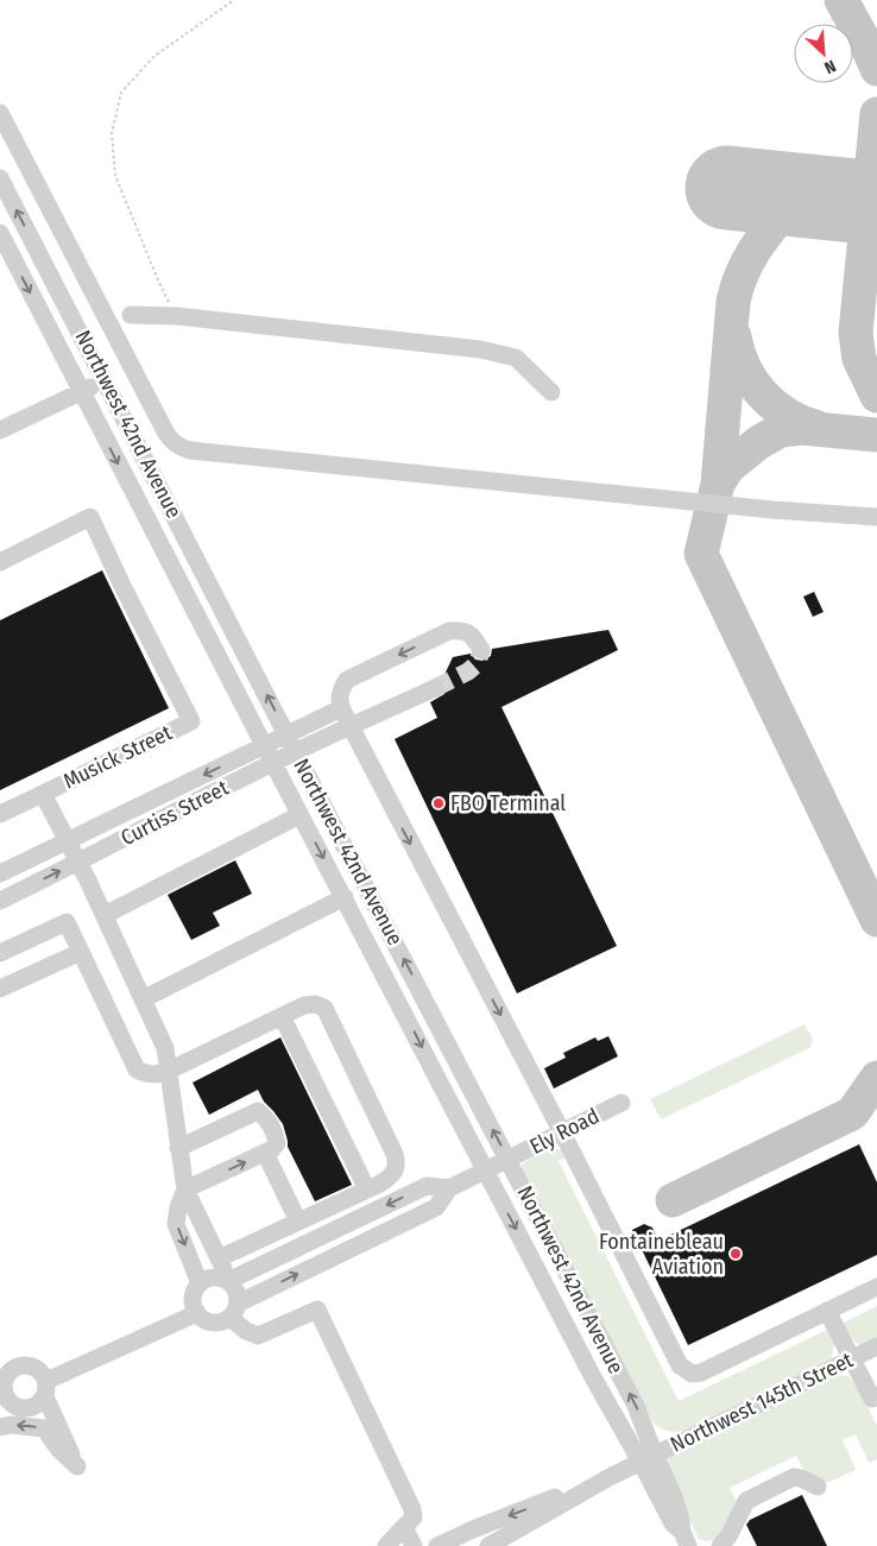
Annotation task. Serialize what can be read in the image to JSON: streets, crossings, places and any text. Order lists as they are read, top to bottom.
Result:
{
  "streets": {
    "street": [
      "Northwest 42nd Avenue",
      "Musick Street",
      "Curtiss Street",
      "Ely Road",
      "Northwest 145th Street"
    ]
  },
  "crossings": [
    ["Northwest 42nd Avenue", "Curtiss Street"],
    ["Northwest 42nd Avenue", "Ely Road"],
    ["Northwest 42nd Avenue", "Northwest 145th Street"],
    ["Musick Street", "Curtiss Street"]
  ],
  "places": ["FBO Terminal", "Fontainebleau Aviation"],
  "north": "bottom right"
}
